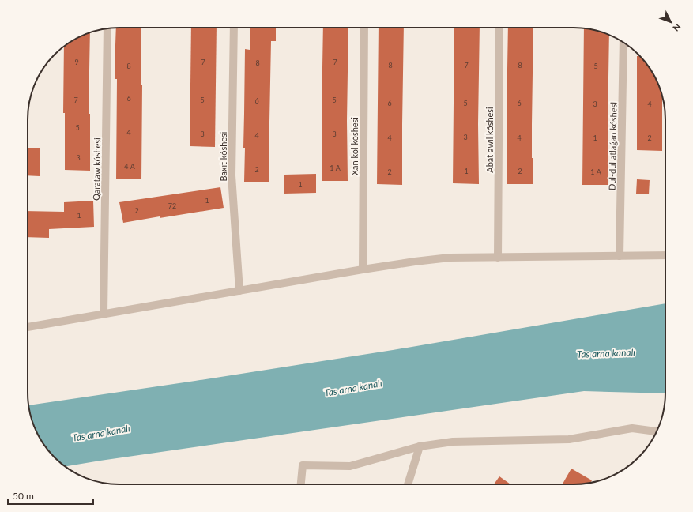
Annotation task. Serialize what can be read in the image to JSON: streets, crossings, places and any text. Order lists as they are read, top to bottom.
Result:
{
  "streets": {
    "street": [
      "Abat awıl kóshesi",
      "Xan kól kóshesi",
      "Dul-dul atlaǵan kóshesi",
      "Baxıt kóshesi",
      "Qarataw kóshesi"
    ]
  },
  "water": ["Tas arna kanalı"],
  "house_numbers": [
    "9",
    "7",
    "7",
    "8",
    "8",
    "7",
    "8",
    "8",
    "5",
    "6",
    "7",
    "5",
    "5",
    "6",
    "6",
    "5",
    "6",
    "3",
    "4",
    "5",
    "4",
    "3",
    "3",
    "4",
    "3",
    "4",
    "4",
    "1",
    "2",
    "3",
    "4 А",
    "1 А",
    "2",
    "1",
    "2",
    "2",
    "1 А",
    "1",
    "1",
    "72",
    "2",
    "1"
  ],
  "scale_bar": "50 m",
  "north": "bottom right"
}
